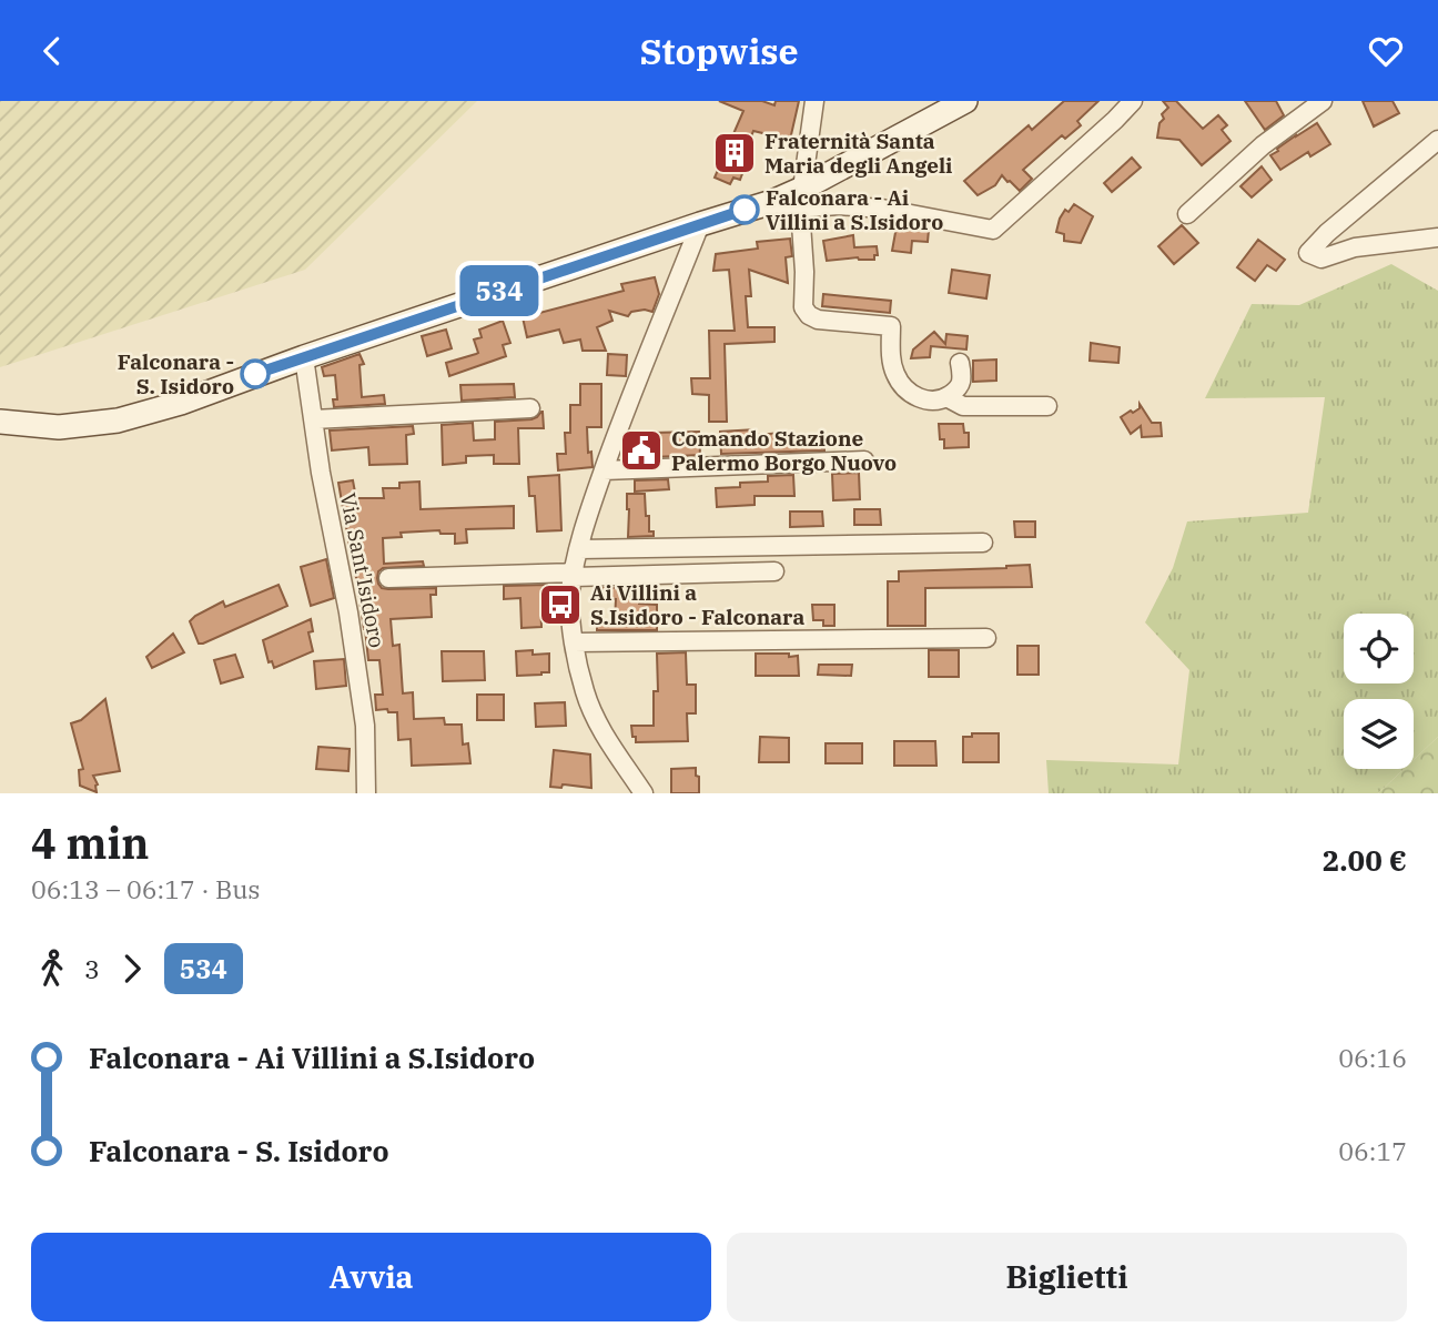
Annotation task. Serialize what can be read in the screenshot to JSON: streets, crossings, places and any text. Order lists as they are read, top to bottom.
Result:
{
  "streets": {
    "street": ["Via Sant'Isidoro"]
  },
  "places": {
    "building": ["Fraternità Santa Maria degli Angeli"],
    "other": ["Falconara - Ai Villini a S.Isidoro", "Falconara - S. Isidoro"],
    "public building": ["Comando Stazione Palermo Borgo Nuovo"],
    "bus stop": ["Ai Villini a S.Isidoro - Falconara"]
  },
  "lines": ["bus line 534"],
  "page": {
    "header": "Stopwise",
    "on_map": "534",
    "heading": ["4 min", "06:13 – 06:17 · Bus", "2.00 €"],
    "legs": ["3", "534"],
    "list": [
      {
        "name": "Falconara - Ai Villini a S.Isidoro",
        "value": "06:16"
      },
      {
        "name": "Falconara - S. Isidoro",
        "value": "06:17"
      }
    ],
    "buttons": ["Avvia", "Biglietti"]
  }
}
